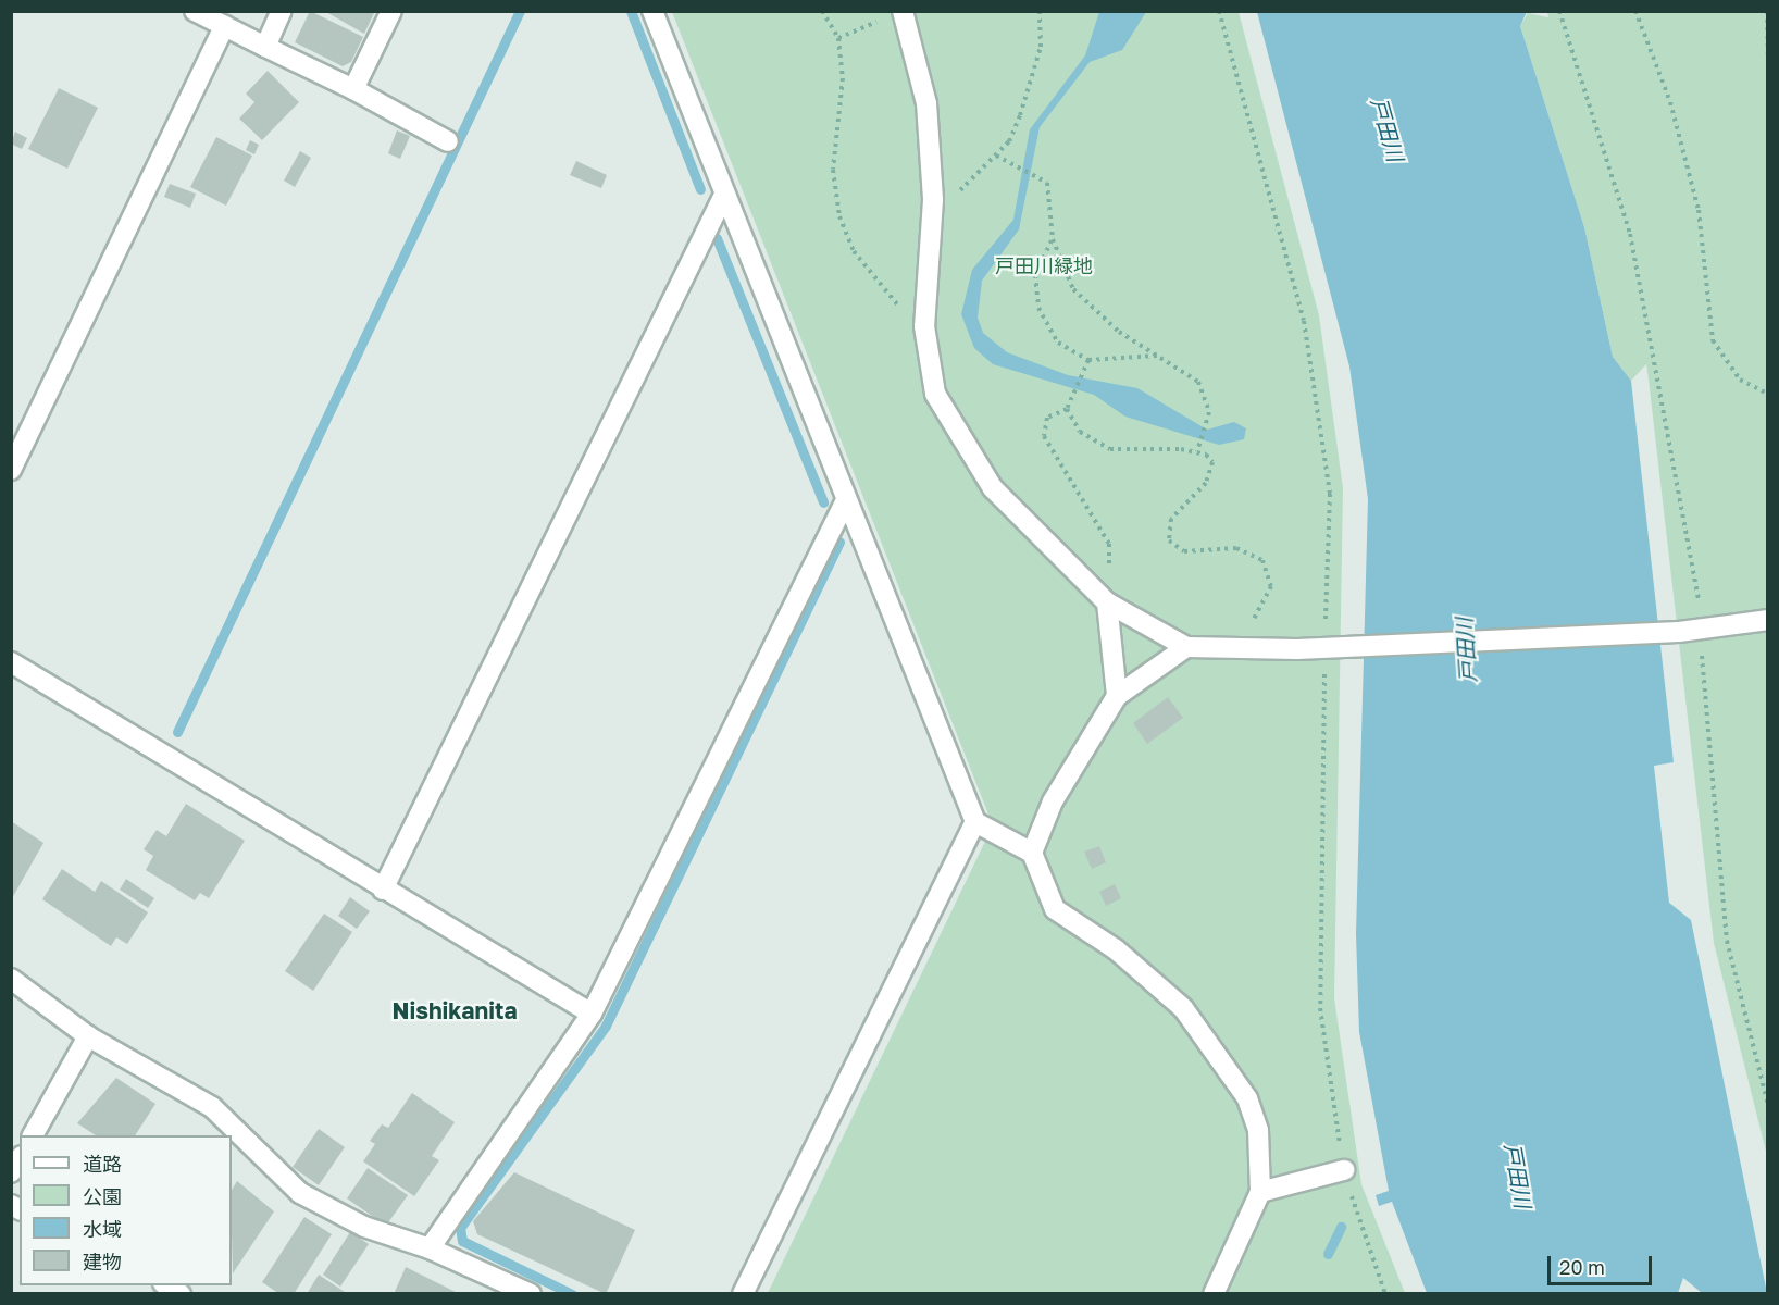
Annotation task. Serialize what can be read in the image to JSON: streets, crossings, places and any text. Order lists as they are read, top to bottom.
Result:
{
  "districts": ["Nishikanita"],
  "water": ["戸田川"],
  "parks": ["戸田川緑地"],
  "legend": [
    "道路",
    "公園",
    "水域",
    "建物"
  ],
  "scale_bar": "20 m"
}
